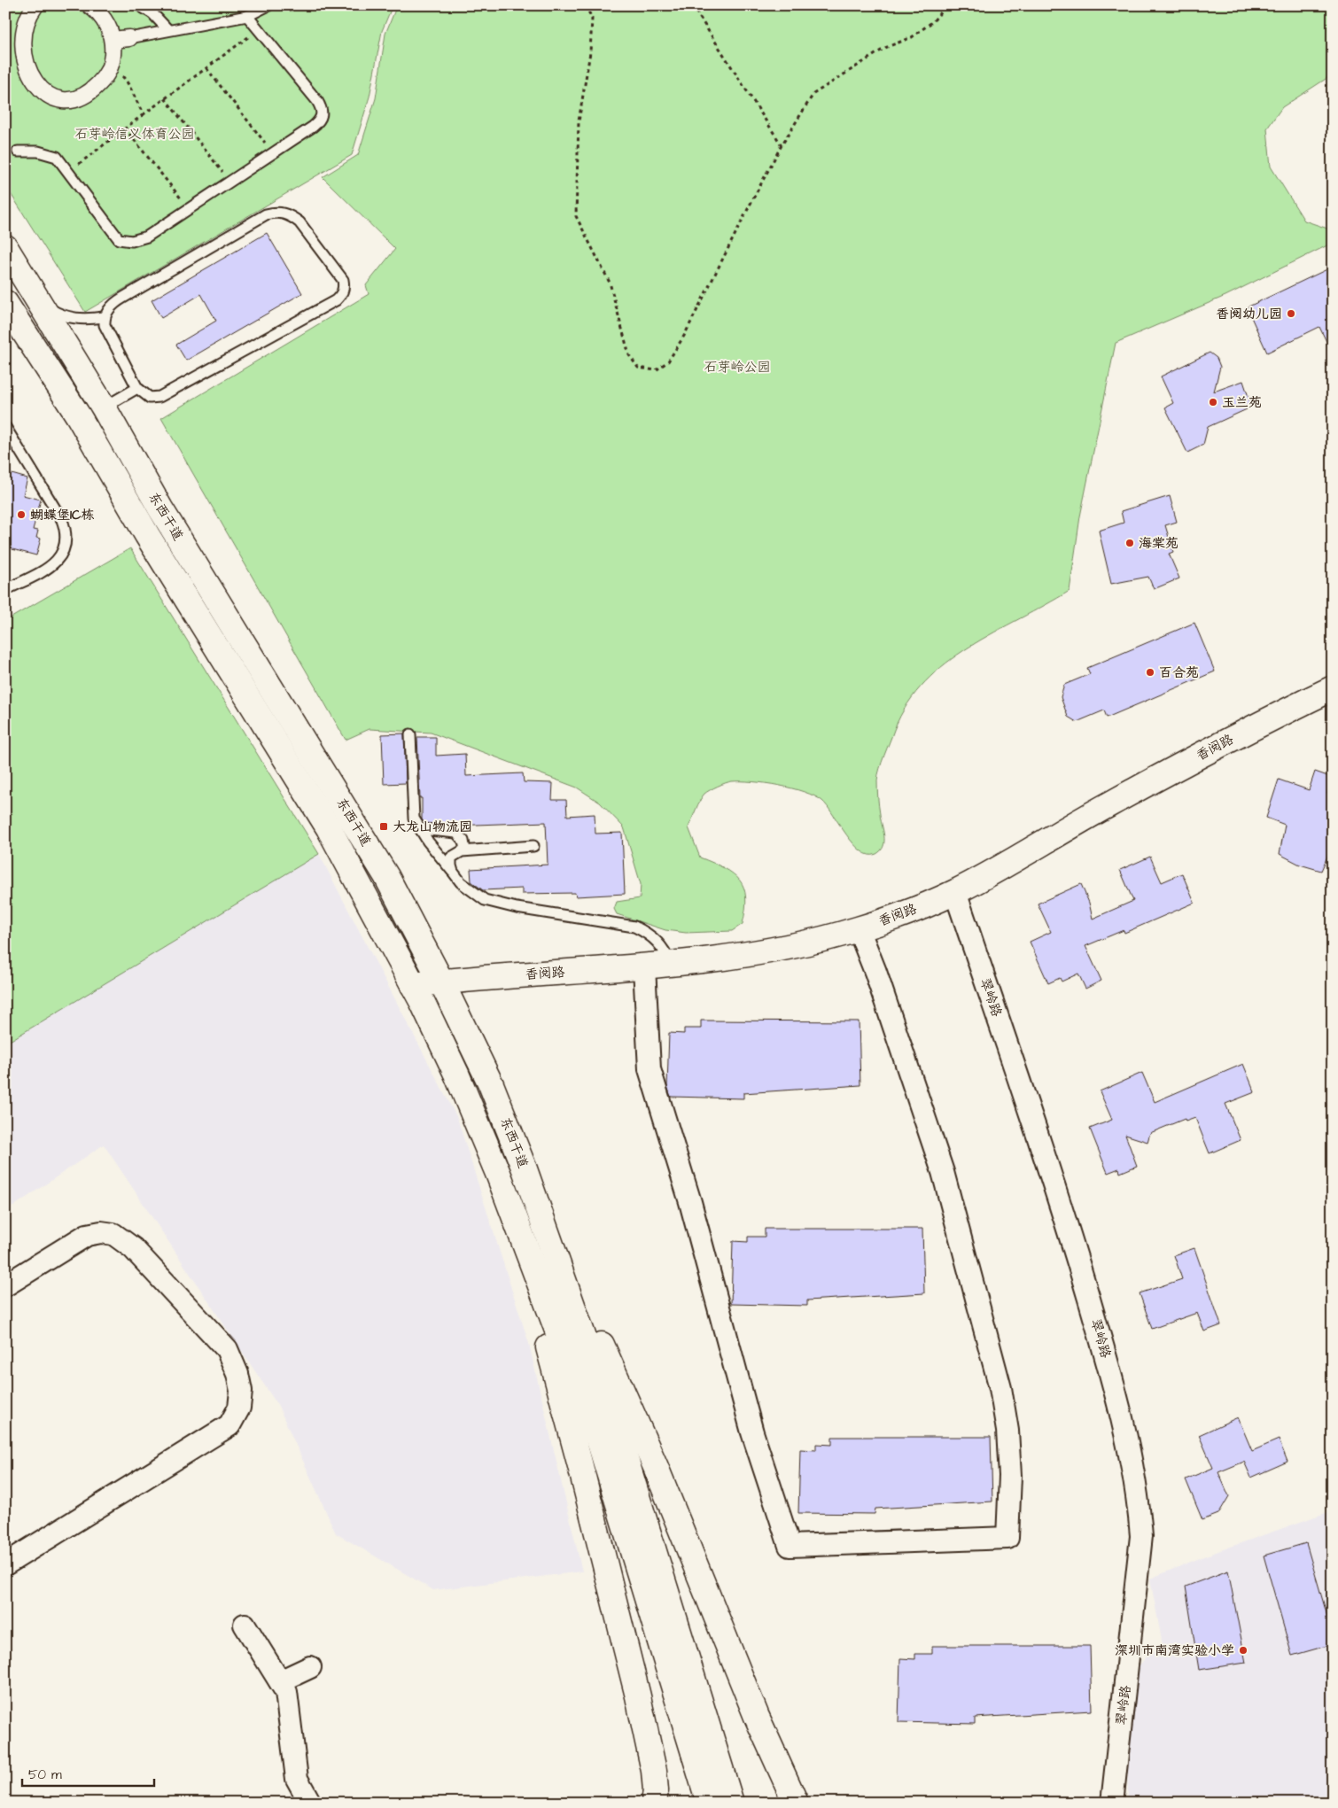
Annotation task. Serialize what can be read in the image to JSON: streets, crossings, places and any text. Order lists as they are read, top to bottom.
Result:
{
  "streets": {
    "main road": ["东西干道", "香阅路"],
    "street": ["翠岭路"]
  },
  "crossings": [
    ["东西干道", "香阅路"],
    ["香阅路", "翠岭路"]
  ],
  "parks": ["石芽岭信义体育公园", "石芽岭公园"],
  "places": {
    "other": [
      "香阅幼儿园",
      "玉兰苑",
      "蝴蝶堡1C栋",
      "海棠苑",
      "百合苑",
      "深圳市南湾实验小学"
    ],
    "transit": ["大龙山物流园"]
  },
  "scale_bar": "50 m"
}
